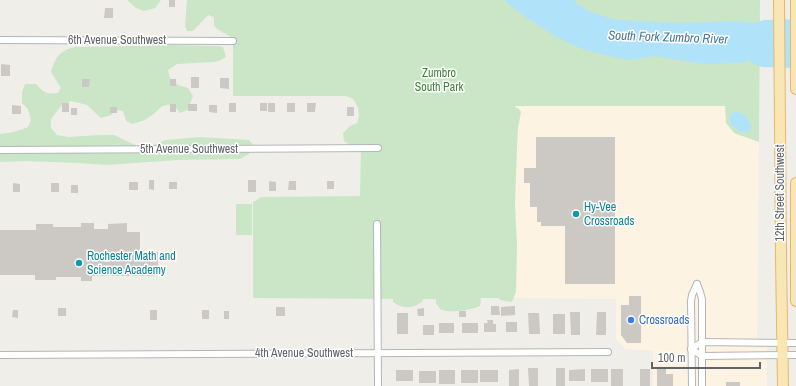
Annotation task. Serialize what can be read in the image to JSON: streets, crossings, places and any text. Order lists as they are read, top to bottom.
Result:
{
  "streets": {
    "main road": ["12th Street Southwest"],
    "street": ["6th Avenue Southwest", "5th Avenue Southwest", "4th Avenue Southwest"]
  },
  "water": ["South Fork Zumbro River"],
  "parks": ["Zumbro South Park"],
  "places": ["Hy-Vee Crossroads", "Rochester Math and Science Academy", "Crossroads"],
  "scale_bar": "100 m"
}
